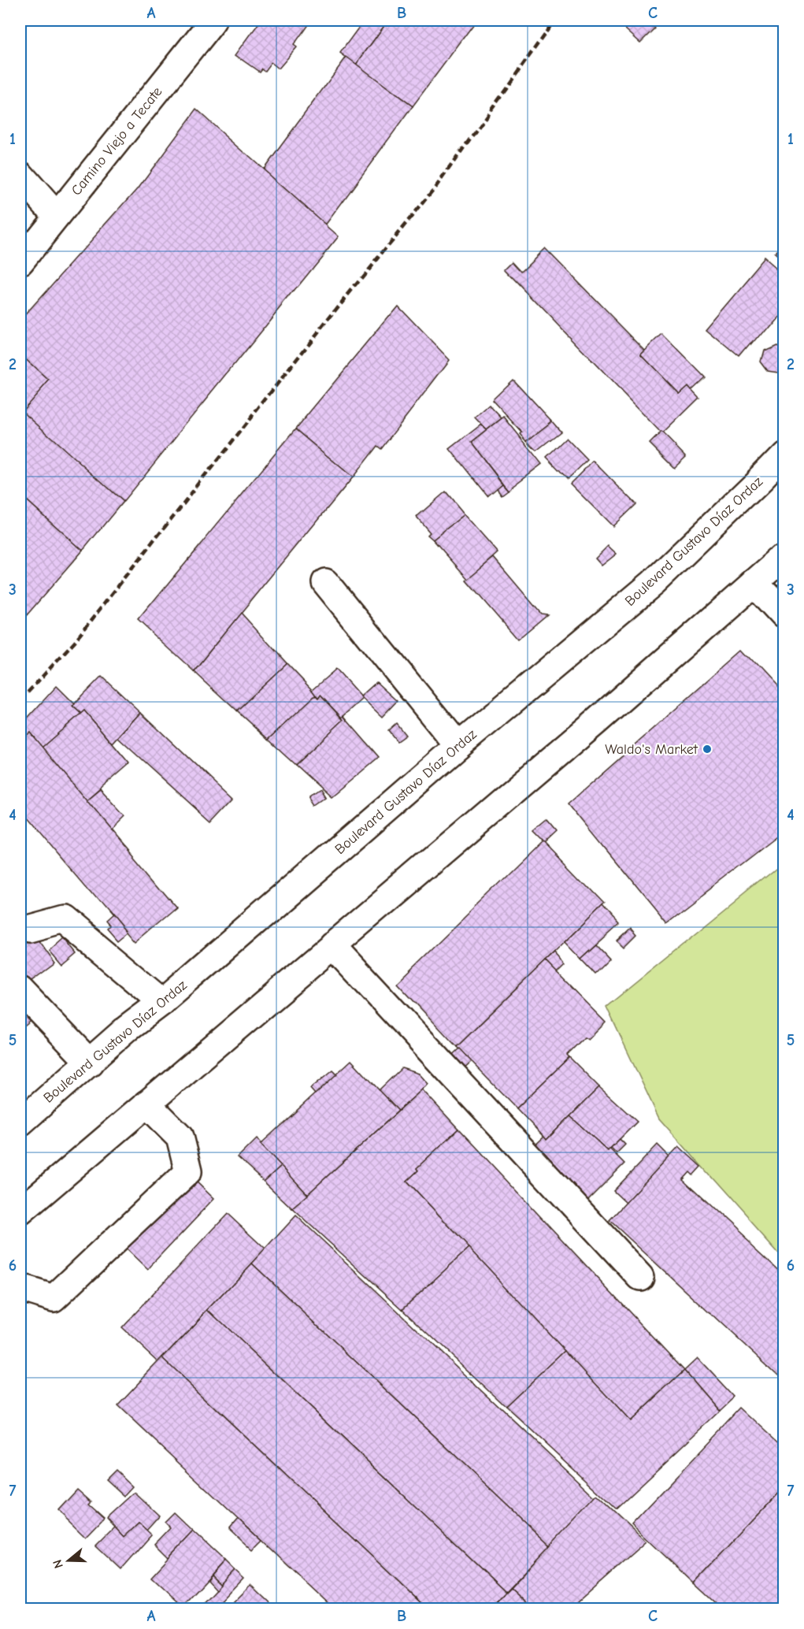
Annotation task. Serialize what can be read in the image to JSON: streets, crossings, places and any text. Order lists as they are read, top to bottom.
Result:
{
  "streets": {
    "main road": ["Camino Viejo a Tecate", "Boulevard Gustavo Díaz Ordaz"]
  },
  "places": ["Waldo's Market"],
  "north": "left",
  "grid": {
    "columns": ["A", "B", "C"],
    "rows": [
      "1",
      "2",
      "3",
      "4",
      "5",
      "6",
      "7"
    ]
  }
}
